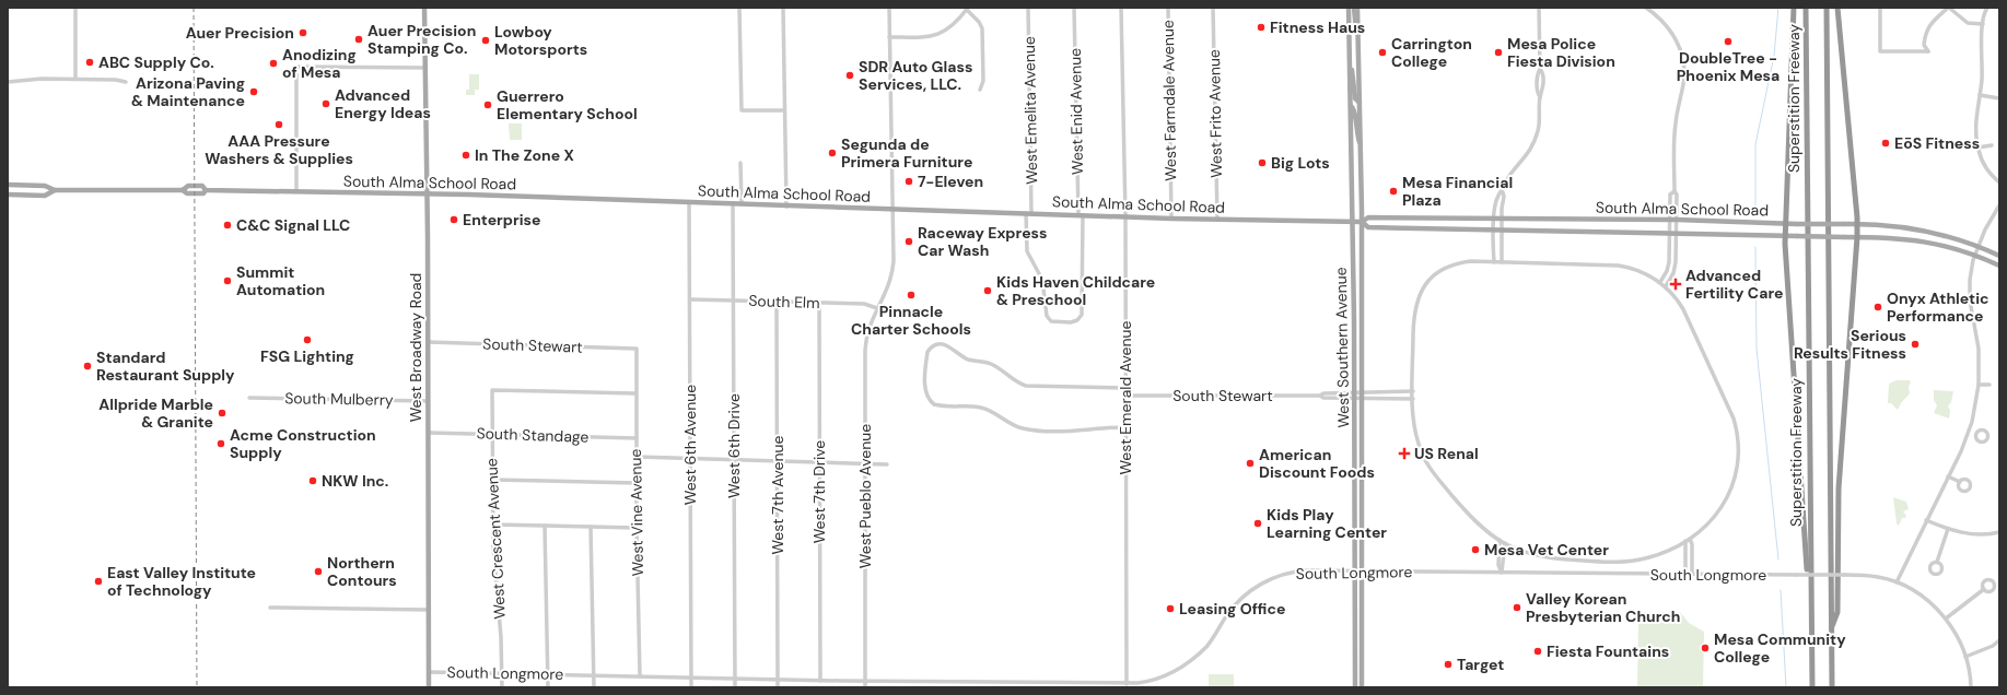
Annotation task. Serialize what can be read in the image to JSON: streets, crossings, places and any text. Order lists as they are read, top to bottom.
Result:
{
  "streets": {
    "highway": ["Superstition Freeway"],
    "main road": ["South Alma School Road", "West Broadway Road", "West Southern Avenue"],
    "street": [
      "West Farmdale Avenue",
      "West Emelita Avenue",
      "West Enid Avenue",
      "West Frito Avenue",
      "South Elm",
      "South Stewart",
      "West Emerald Avenue",
      "South Mulberry",
      "South Standage",
      "West 6th Avenue",
      "West 6th Drive",
      "West 7th Drive",
      "West 7th Avenue",
      "West Pueblo Avenue",
      "West Vine Avenue",
      "West Crescent Avenue",
      "South Longmore"
    ]
  },
  "crossings": [
    ["West Farmdale Avenue", "South Alma School Road"],
    ["West Emelita Avenue", "West Enid Avenue"],
    ["West Emelita Avenue", "South Alma School Road"],
    ["West Enid Avenue", "South Alma School Road"],
    ["West Frito Avenue", "South Alma School Road"],
    ["South Alma School Road", "West Broadway Road"],
    ["South Alma School Road", "West Southern Avenue"],
    ["South Alma School Road", "West Emerald Avenue"],
    ["South Alma School Road", "West 6th Avenue"],
    ["South Alma School Road", "West 6th Drive"],
    ["South Alma School Road", "West Pueblo Avenue"],
    ["South Elm", "West 6th Avenue"],
    ["South Elm", "West 6th Drive"],
    ["South Elm", "West 7th Drive"],
    ["South Elm", "West 7th Avenue"],
    ["South Elm", "West Pueblo Avenue"],
    ["South Stewart", "West Broadway Road"],
    ["South Stewart", "West Southern Avenue"],
    ["South Stewart", "West Emerald Avenue"],
    ["South Stewart", "West Vine Avenue"],
    ["West Broadway Road", "South Mulberry"],
    ["West Broadway Road", "South Standage"],
    ["West Broadway Road", "South Longmore"],
    ["West Southern Avenue", "South Longmore"],
    ["West Emerald Avenue", "South Longmore"],
    ["South Standage", "West Vine Avenue"],
    ["South Standage", "West Crescent Avenue"],
    ["West 6th Avenue", "South Longmore"],
    ["West 6th Drive", "South Longmore"],
    ["West 7th Drive", "South Longmore"],
    ["West 7th Avenue", "South Longmore"],
    ["West Pueblo Avenue", "South Longmore"],
    ["West Vine Avenue", "West Crescent Avenue"],
    ["West Vine Avenue", "South Longmore"],
    ["West Crescent Avenue", "South Longmore"]
  ],
  "places": {
    "other": [
      "Fitness Haus",
      "Auer Precision",
      "Auer Precision Stamping Co.",
      "Lowboy Motorsports",
      "DoubleTree - Phoenix Mesa",
      "Carrington College",
      "Mesa Police Fiesta Division",
      "ABC Supply Co.",
      "Anodizing of Mesa",
      "SDR Auto Glass Services, LLC.",
      "Arizona Paving & Maintenance",
      "Advanced Energy Ideas",
      "Guerrero Elementary School",
      "AAA Pressure Washers & Supplies",
      "EōS Fitness",
      "Segunda de Primera Furniture",
      "In The Zone X",
      "Big Lots",
      "7-Eleven",
      "Mesa Financial Plaza",
      "Enterprise",
      "C&C Signal LLC",
      "Raceway Express Car Wash",
      "Summit Automation",
      "Kids Haven Childcare & Preschool",
      "Pinnacle Charter Schools",
      "Onyx Athletic Performance",
      "FSG Lighting",
      "Serious Results Fitness",
      "Standard Restaurant Supply",
      "Allpride Marble & Granite",
      "Acme Construction Supply",
      "American Discount Foods",
      "NKW Inc.",
      "Kids Play Learning Center",
      "Mesa Vet Center",
      "Northern Contours",
      "East Valley Institute of Technology",
      "Valley Korean Presbyterian Church",
      "Leasing Office",
      "Mesa Community College",
      "Fiesta Fountains",
      "Target"
    ],
    "health": ["Advanced Fertility Care", "US Renal"]
  }
}
